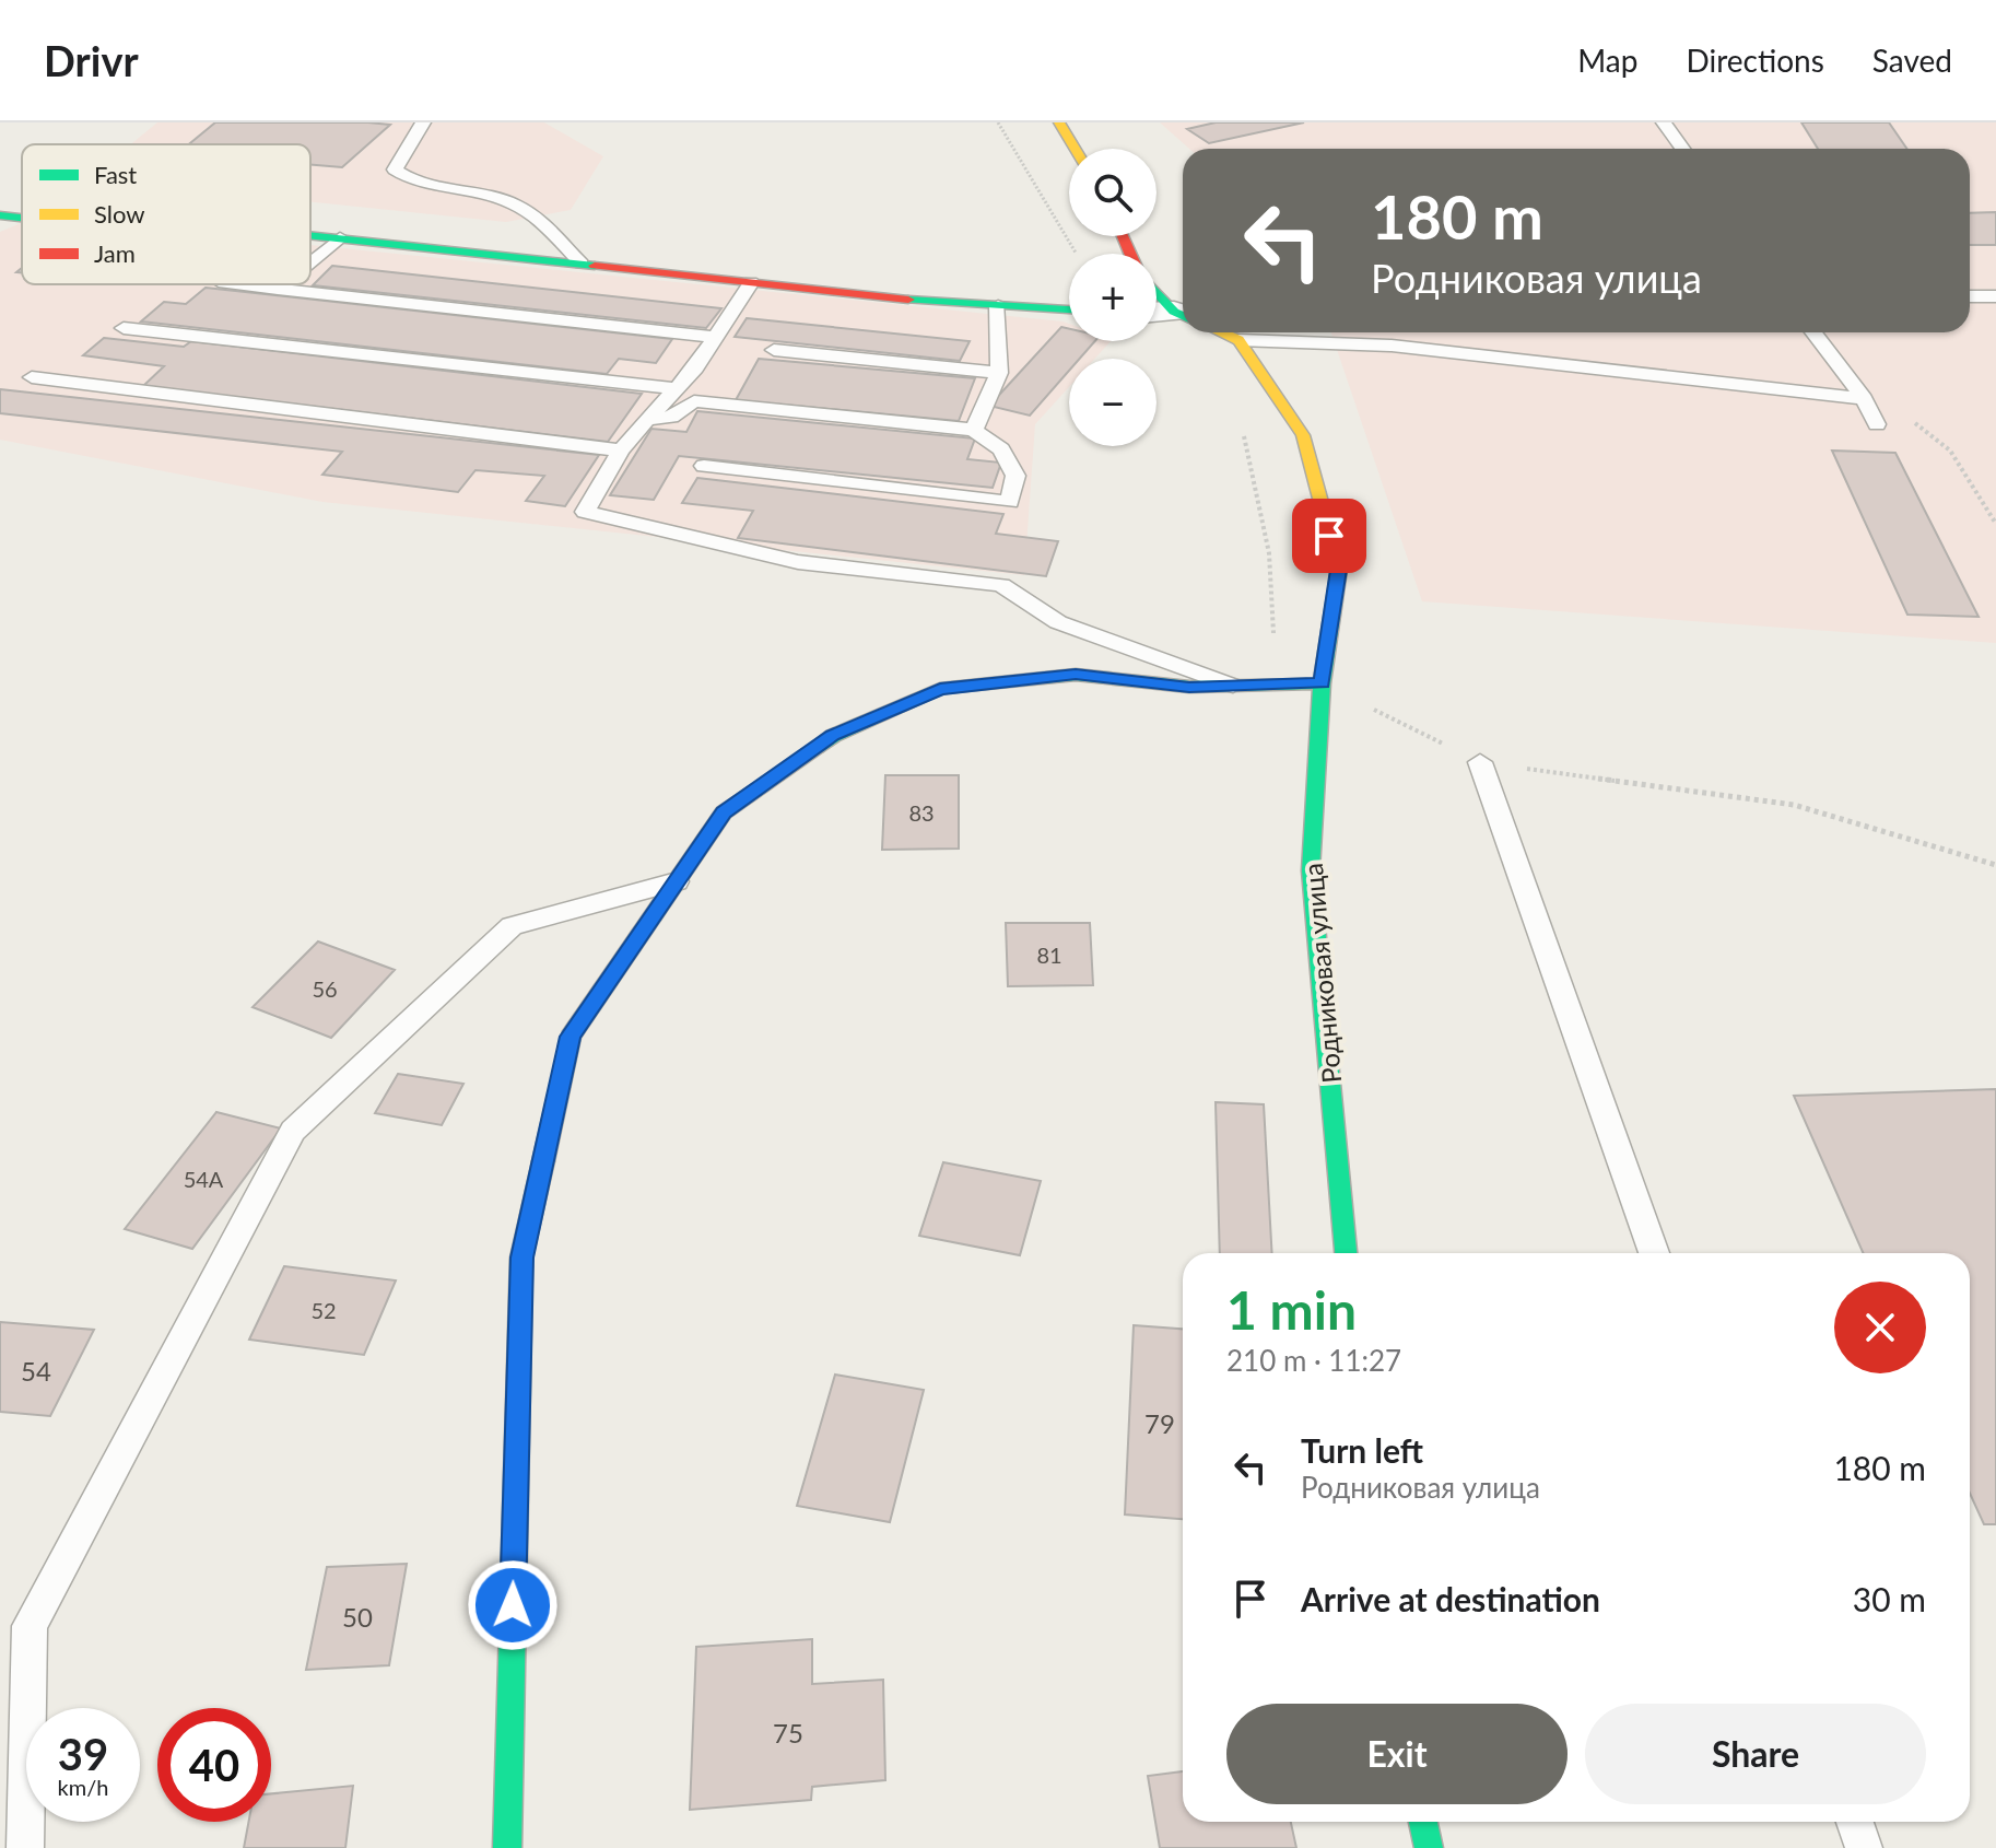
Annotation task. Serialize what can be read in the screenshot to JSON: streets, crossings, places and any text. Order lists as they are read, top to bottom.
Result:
{
  "streets": {
    "street": ["Родниковая улица"]
  },
  "house_numbers": [
    "83",
    "81",
    "56",
    "54А",
    "52",
    "54",
    "79",
    "50",
    "75"
  ],
  "legend": ["Fast", "Slow", "Jam"],
  "page": {
    "header": "Drivr",
    "nav": ["Map", "Directions", "Saved"],
    "map_buttons": ["+", "−"],
    "turn": ["180 m", "Родниковая улица"],
    "heading": ["1 min", "210 m · 11:27"],
    "list": [
      {
        "name": "Turn left",
        "note": "Родниковая улица",
        "value": "180 m"
      },
      {
        "name": "Arrive at destination",
        "value": "30 m"
      }
    ],
    "buttons": ["Exit", "Share"],
    "speed": "39 km/h",
    "limit": "40"
  }
}
